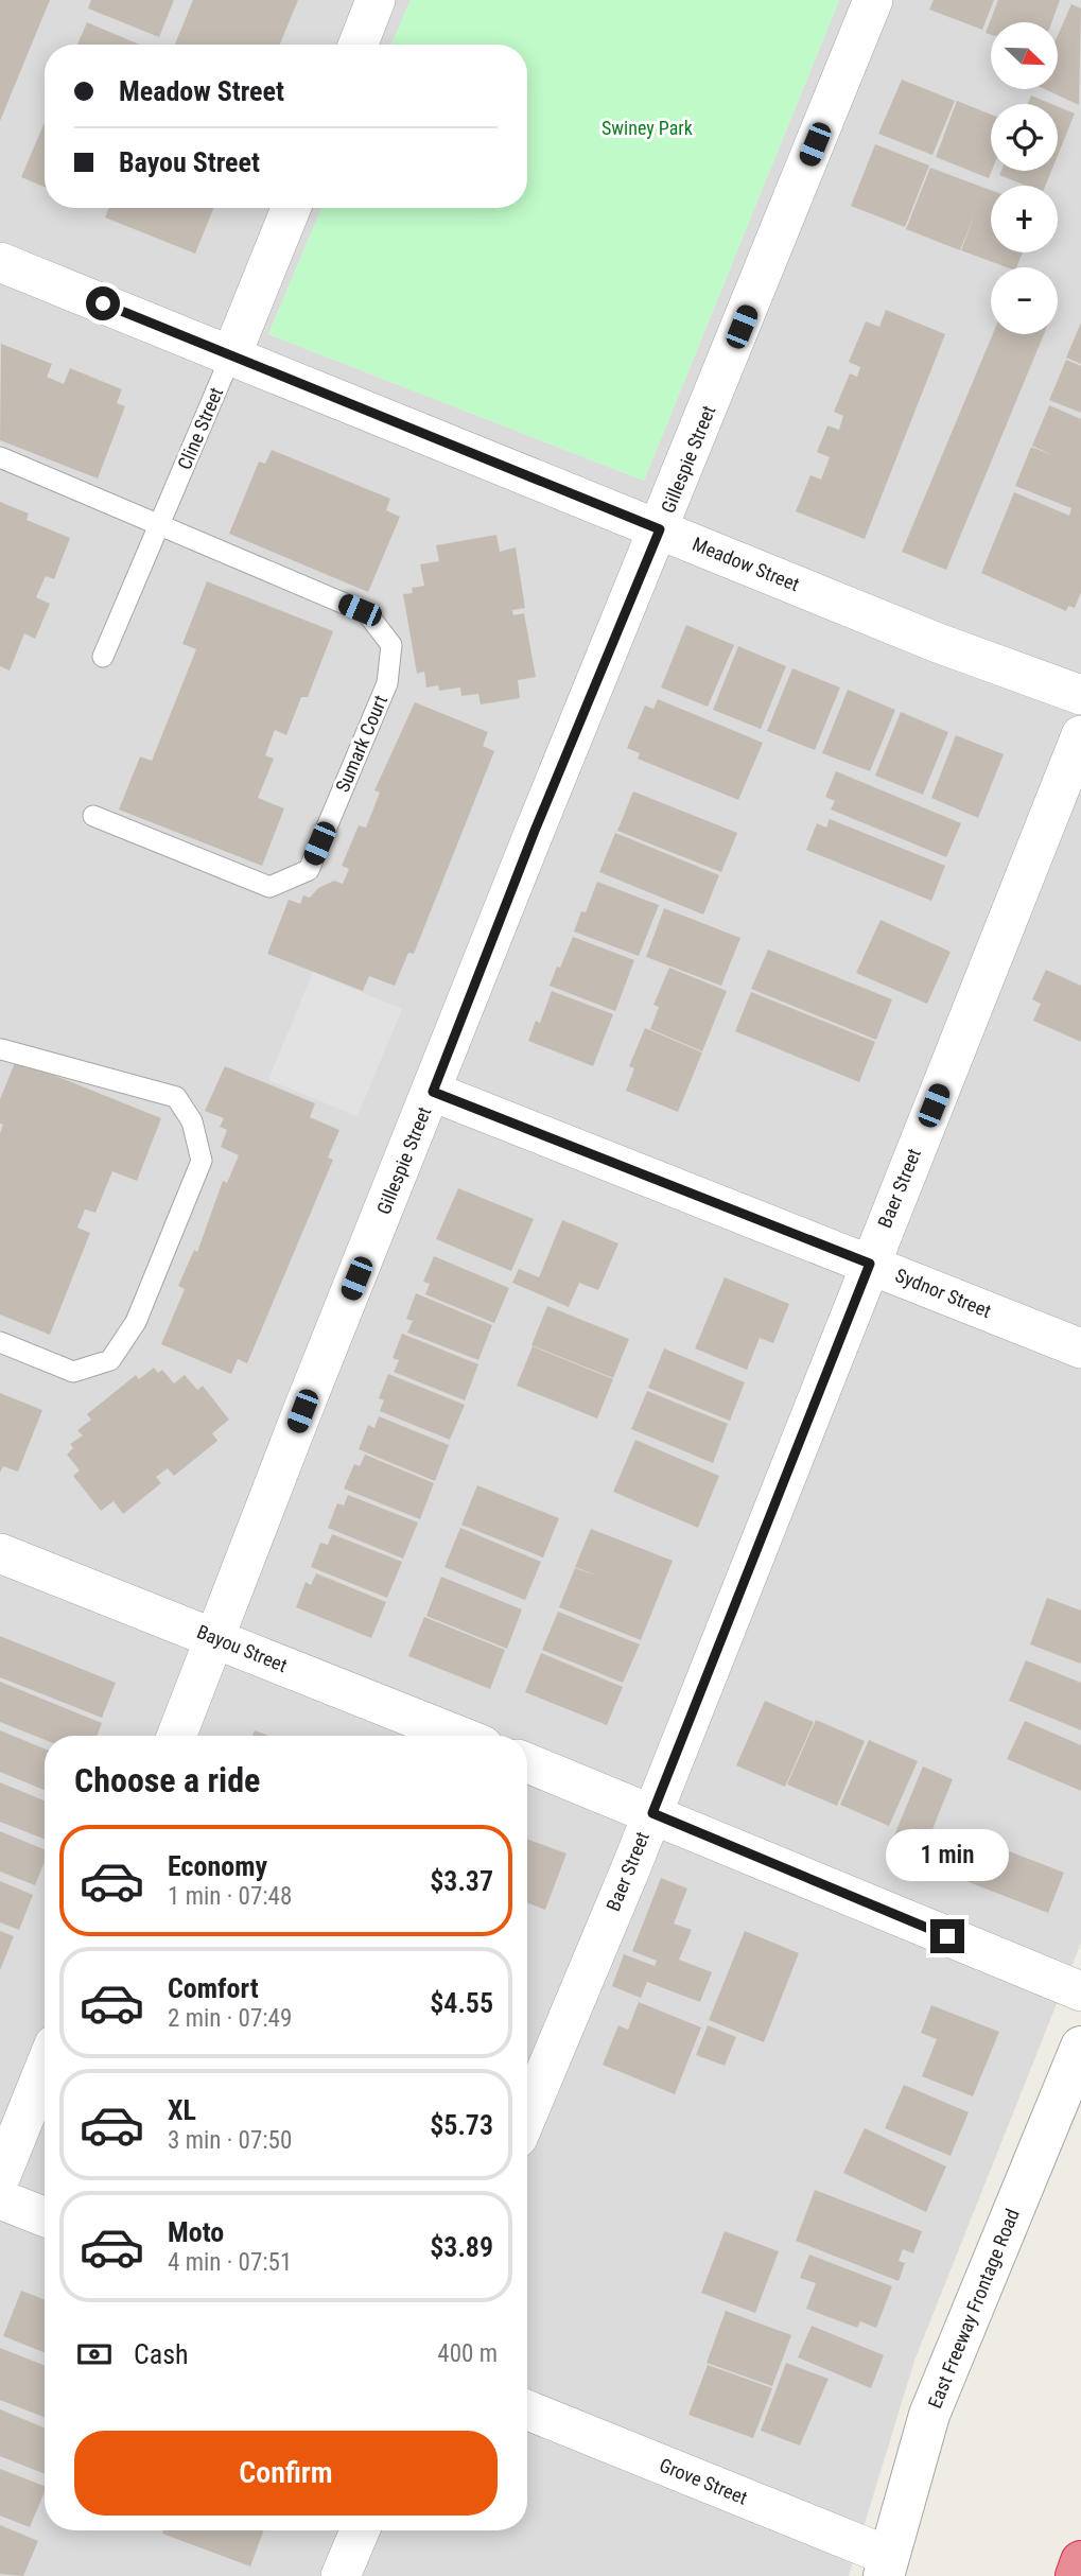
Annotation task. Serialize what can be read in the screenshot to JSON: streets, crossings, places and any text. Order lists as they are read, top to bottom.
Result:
{
  "streets": {
    "street": [
      "Cline Street",
      "Gillespie Street",
      "Meadow Street",
      "Baer Street",
      "Sydnor Street",
      "Bayou Street",
      "East Freeway Frontage Road",
      "Grove Street"
    ],
    "lane": ["Sumark Court"]
  },
  "crossings": [
    ["Cline Street", "Meadow Street"],
    ["Cline Street", "Sumark Court"],
    ["Gillespie Street", "Meadow Street"],
    ["Gillespie Street", "Sydnor Street"],
    ["Gillespie Street", "Bayou Street"],
    ["Baer Street", "Sydnor Street"],
    ["East Freeway Frontage Road", "Grove Street"]
  ],
  "parks": ["Swiney Park"],
  "north": "bottom right",
  "page": {
    "map_buttons": ["+", "−"],
    "banner": ["Meadow Street", "Bayou Street"],
    "heading": "Choose a ride",
    "list": [
      {
        "name": "Economy",
        "note": "1 min · 07:48",
        "value": "$3.37"
      },
      {
        "name": "Comfort",
        "note": "2 min · 07:49",
        "value": "$4.55"
      },
      {
        "name": "XL",
        "note": "3 min · 07:50",
        "value": "$5.73"
      },
      {
        "name": "Moto",
        "note": "4 min · 07:51",
        "value": "$3.89"
      }
    ],
    "bubble": "1 min",
    "pay": ["Cash", "400 m"],
    "buttons": "Confirm"
  }
}
